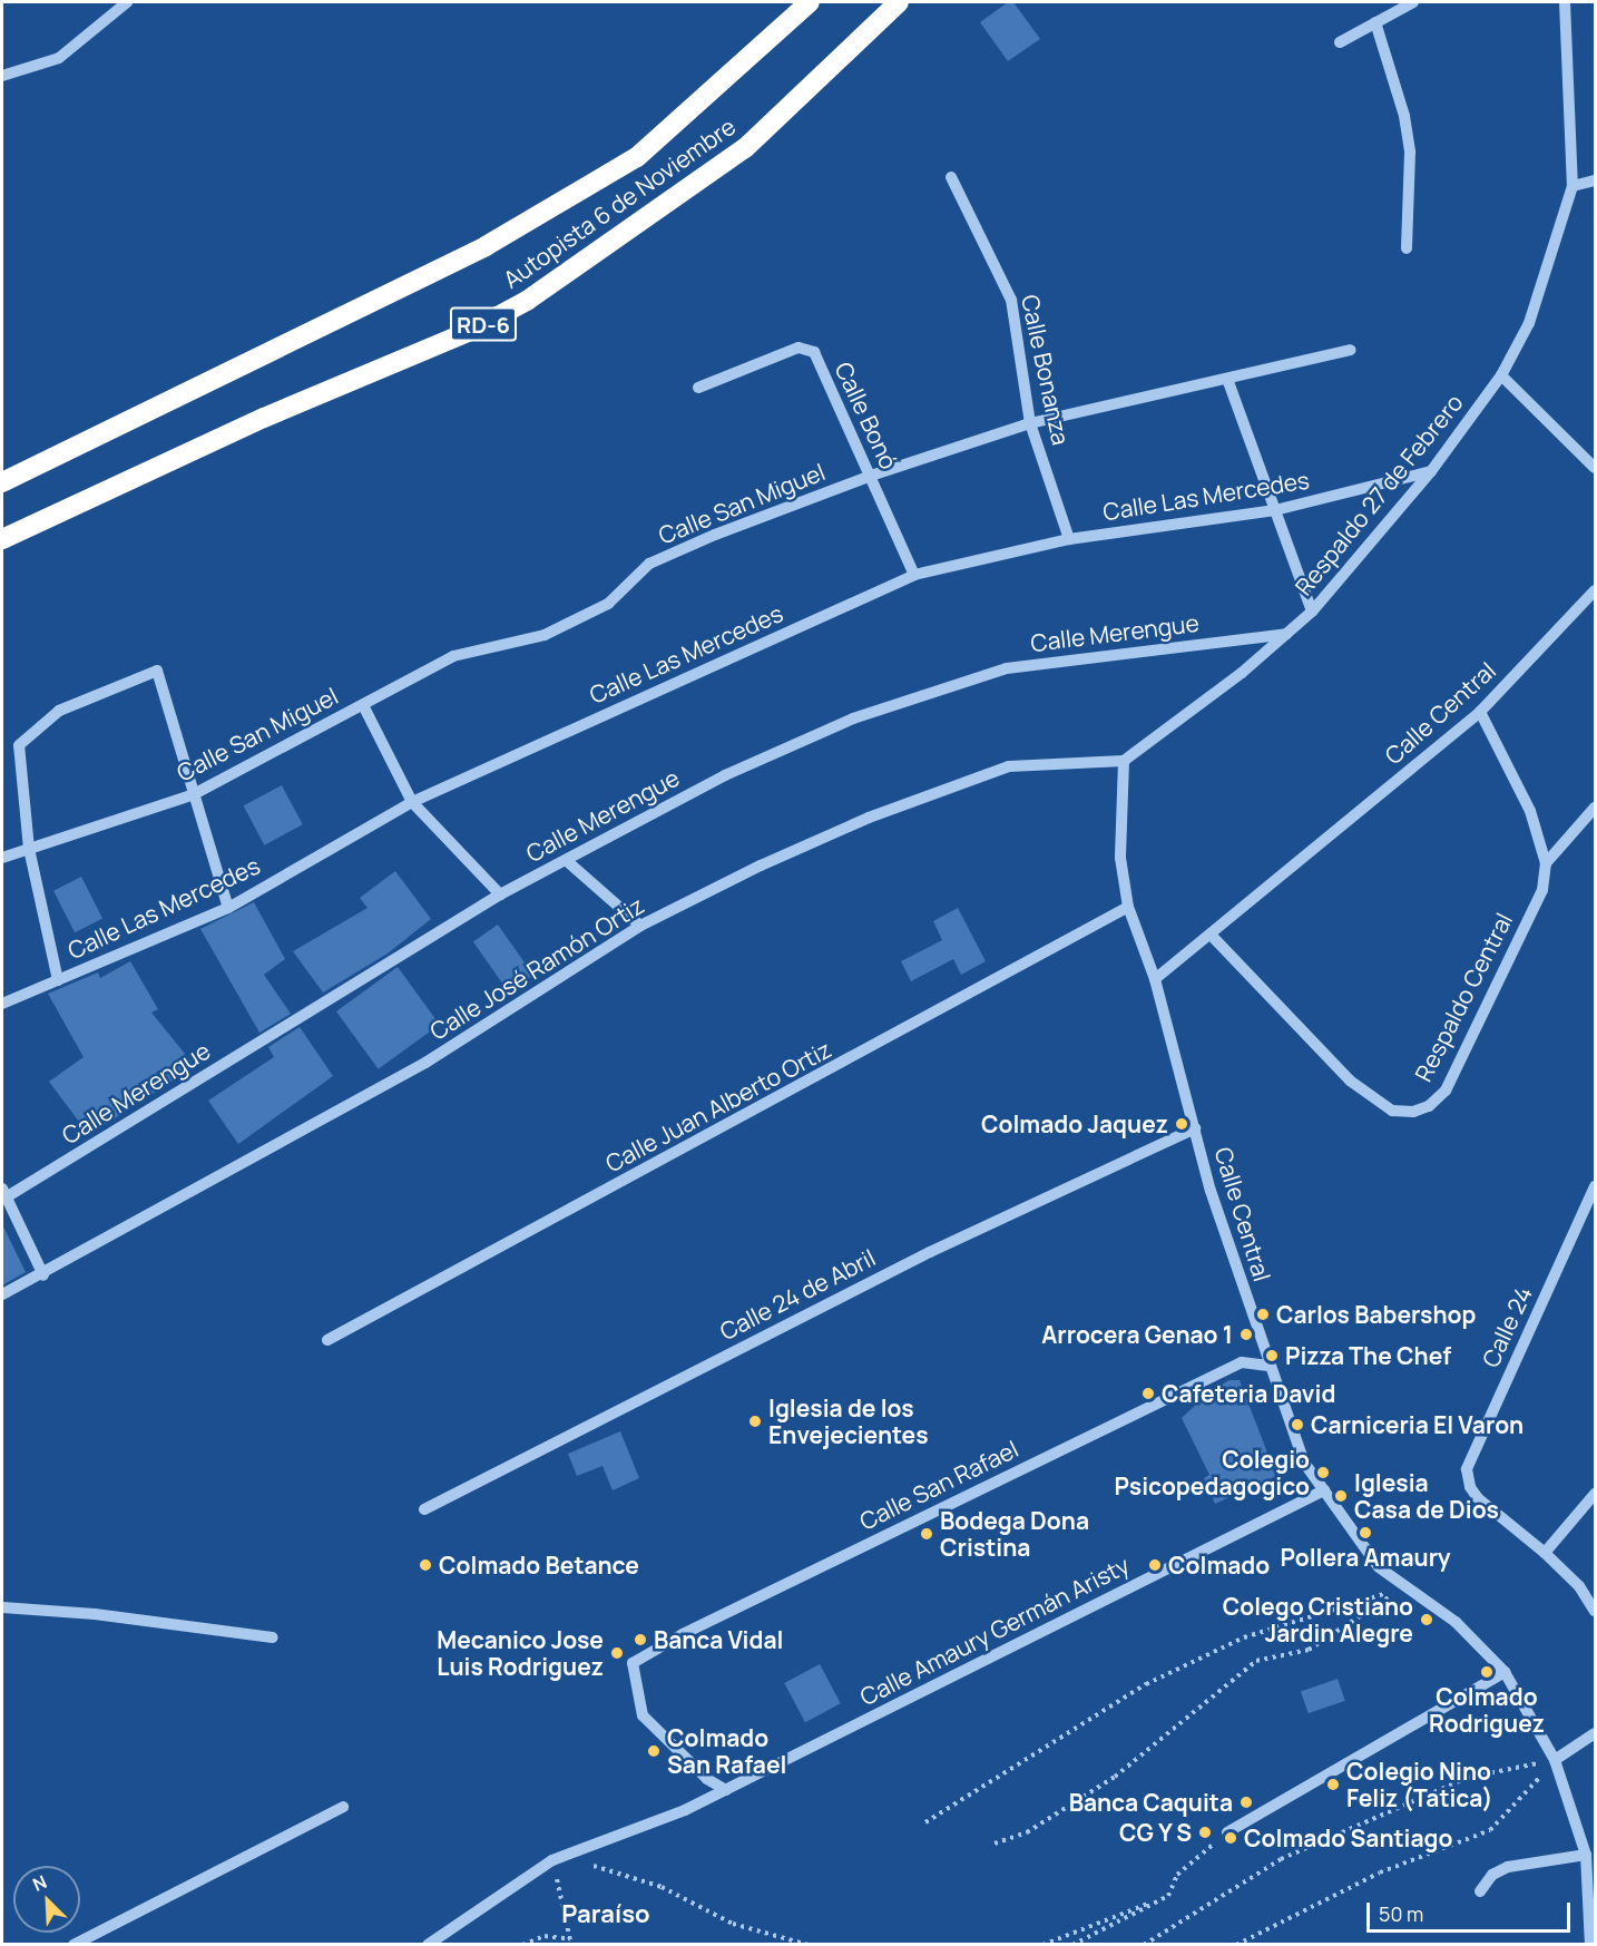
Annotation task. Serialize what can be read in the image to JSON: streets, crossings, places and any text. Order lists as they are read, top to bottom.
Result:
{
  "streets": {
    "highway": ["Autopista 6 de Noviembre", "RD-6"],
    "street": [
      "Calle Bonanza",
      "Calle Bonó",
      "Respaldo 27 de Febrero",
      "Calle Las Mercedes",
      "Calle San Miguel",
      "Calle Merengue",
      "Calle Central",
      "Calle José Ramón Ortiz",
      "Respaldo Central",
      "Calle Juan Alberto Ortiz",
      "Calle 24 de Abril",
      "Calle 24",
      "Calle San Rafael",
      "Calle Amaury Germán Aristy"
    ]
  },
  "crossings": [
    ["Calle Bonanza", "Calle Las Mercedes"],
    ["Calle Bonanza", "Calle San Miguel"],
    ["Calle Bonó", "Calle Las Mercedes"],
    ["Calle Bonó", "Calle San Miguel"],
    ["Respaldo 27 de Febrero", "Calle Las Mercedes"],
    ["Respaldo 27 de Febrero", "Calle Merengue"],
    ["Respaldo 27 de Febrero", "Calle José Ramón Ortiz"],
    ["Calle Central", "Respaldo Central"],
    ["Calle Central", "Calle 24 de Abril"],
    ["Calle Central", "Calle San Rafael"],
    ["Calle Central", "Calle Amaury Germán Aristy"],
    ["Calle San Rafael", "Calle Amaury Germán Aristy"]
  ],
  "districts": ["Paraíso"],
  "places": [
    "Colmado Jaquez",
    "Carlos Babershop",
    "Arrocera Genao 1",
    "Pizza The Chef",
    "Cafeteria David",
    "Iglesia de los Envejecientes",
    "Carniceria El Varon",
    "Colegio Psicopedagogico",
    "Iglesia Casa de Dios",
    "Pollera Amaury",
    "Bodega Dona Cristina",
    "Colmado Betance",
    "Colmado",
    "Colego Cristiano Jardin Alegre",
    "Banca Vidal",
    "Mecanico Jose Luis Rodriguez",
    "Colmado Rodriguez",
    "Colmado San Rafael",
    "Colegio Nino Feliz (Tatica)",
    "Banca Caquita",
    "CG Y S",
    "Colmado Santiago"
  ],
  "scale_bar": "50 m",
  "north": "top left"
}
